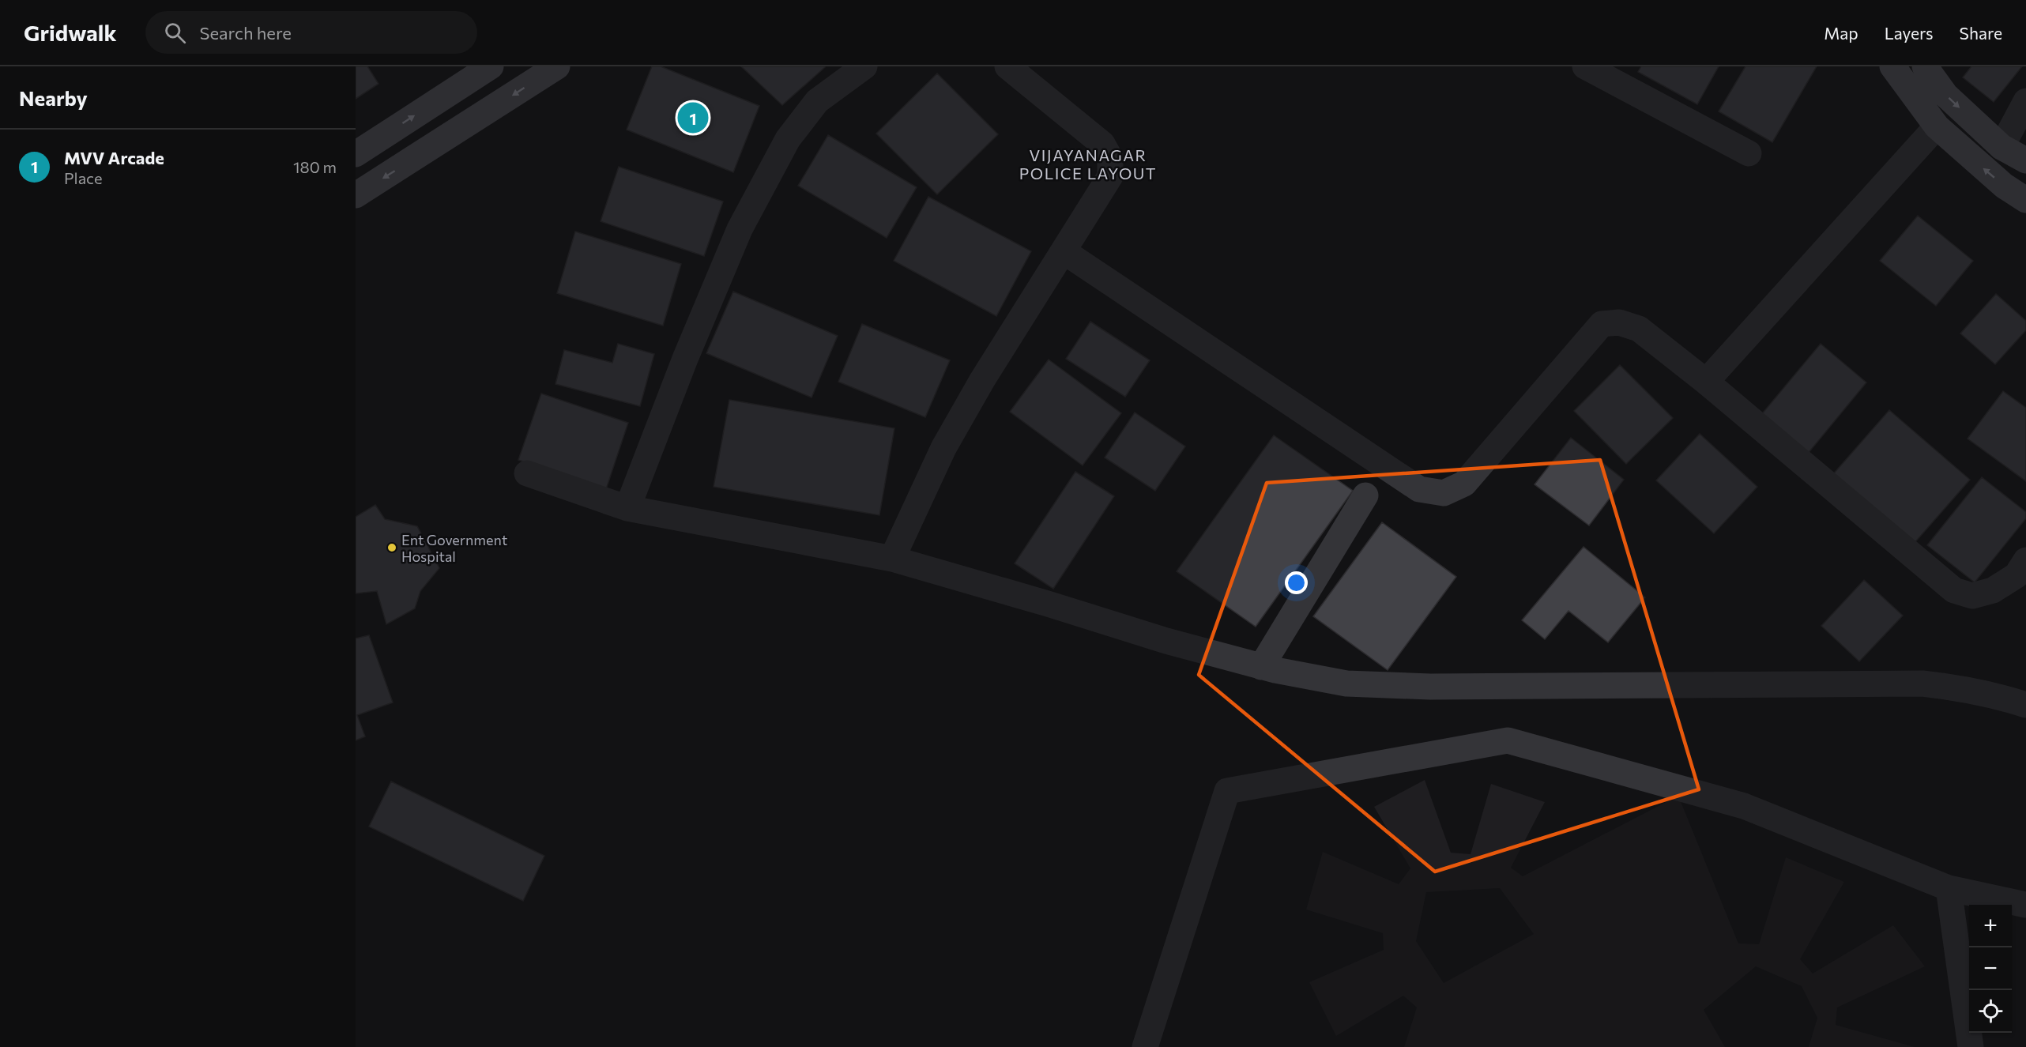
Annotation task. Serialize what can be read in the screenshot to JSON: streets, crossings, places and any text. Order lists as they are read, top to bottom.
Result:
{
  "districts": ["VIJAYANAGAR POLICE LAYOUT"],
  "places": ["Ent Government Hospital"],
  "page": {
    "header": "Gridwalk",
    "search": "Search here",
    "nav": ["Map", "Layers", "Share"],
    "heading": "Nearby",
    "pins": "1",
    "list": [
      {
        "mark": "1",
        "name": "MVV Arcade",
        "note": "Place",
        "value": "180 m"
      }
    ],
    "map_buttons": ["+", "−"]
  }
}
